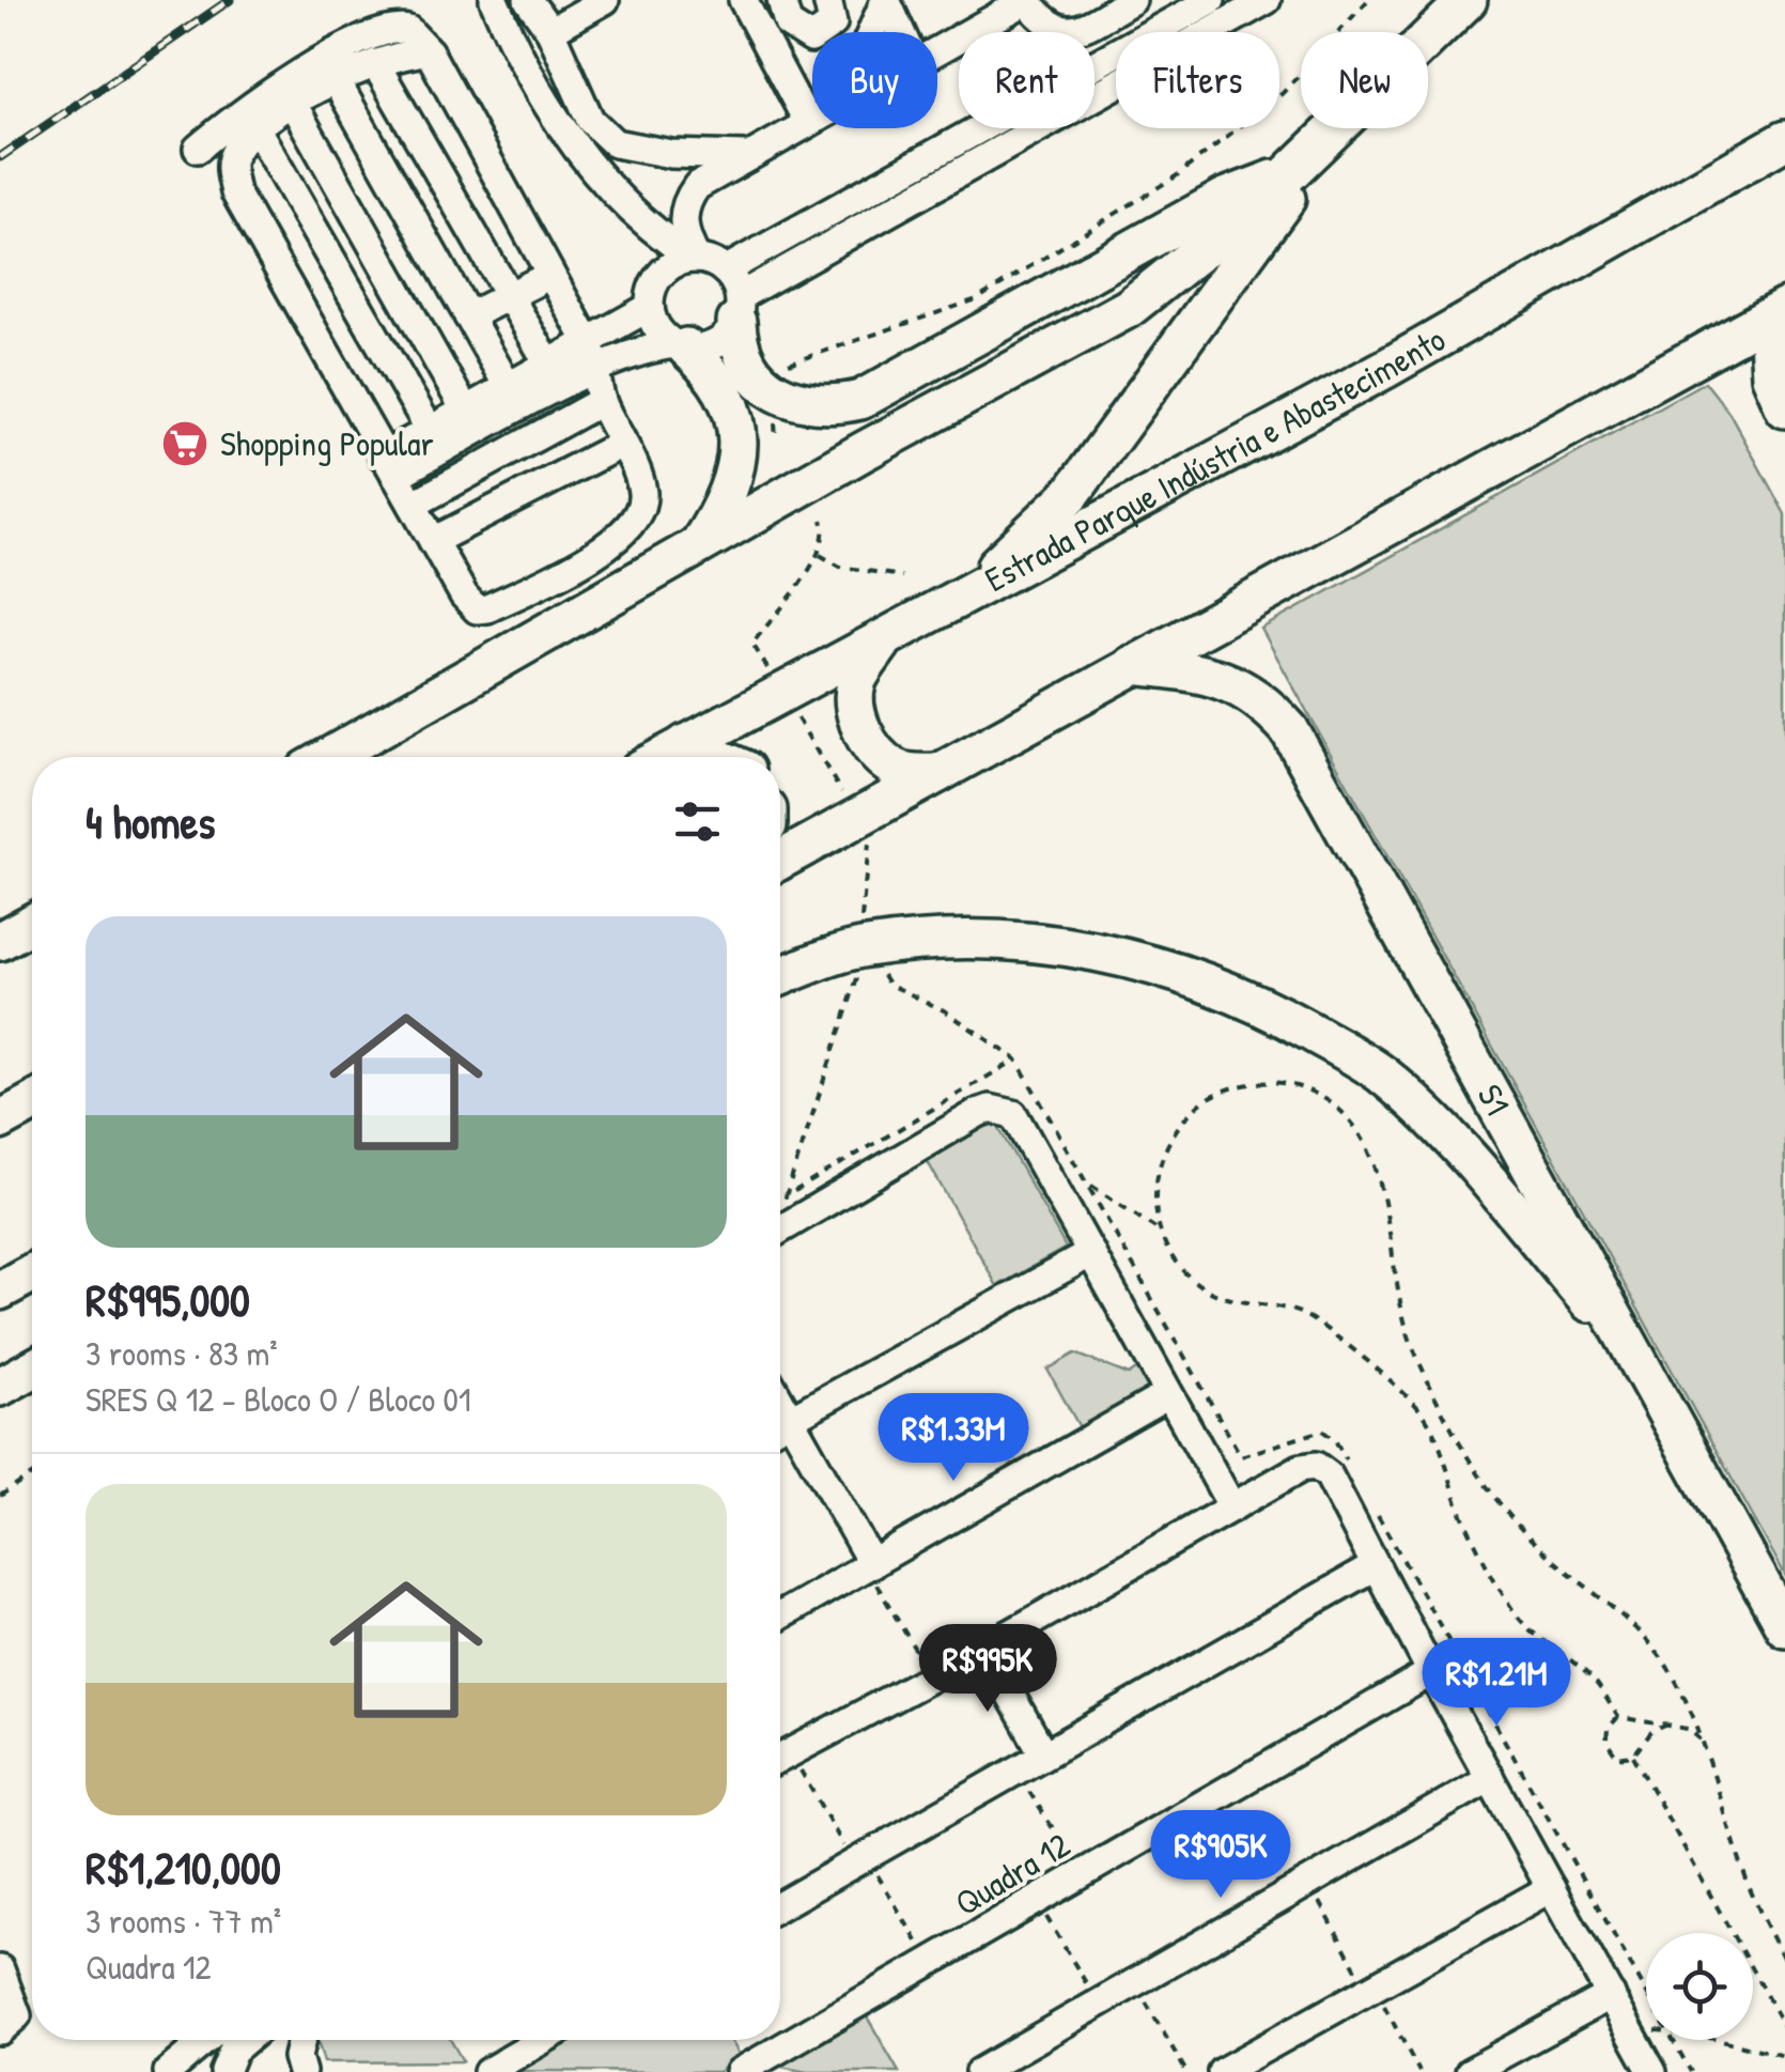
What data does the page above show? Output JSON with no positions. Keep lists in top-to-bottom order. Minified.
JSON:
{"streets":{"highway":["Estrada Parque Indústria e Abastecimento","S1"],"street":["Quadra 12"]},"places":{"supermarket":["Shopping Popular"]},"page":{"chip":["Buy","Rent","Filters","New"],"heading":"4 homes","list":[{"name":"R$995,000","note":"3 rooms · 83 m² · SRES Q 12 - Bloco O / Bloco 01"},{"name":"R$1,210,000","note":"3 rooms · 77 m² · Quadra 12"}],"price":["R$1.33M","R$995K","R$1.21M","R$905K"]}}
